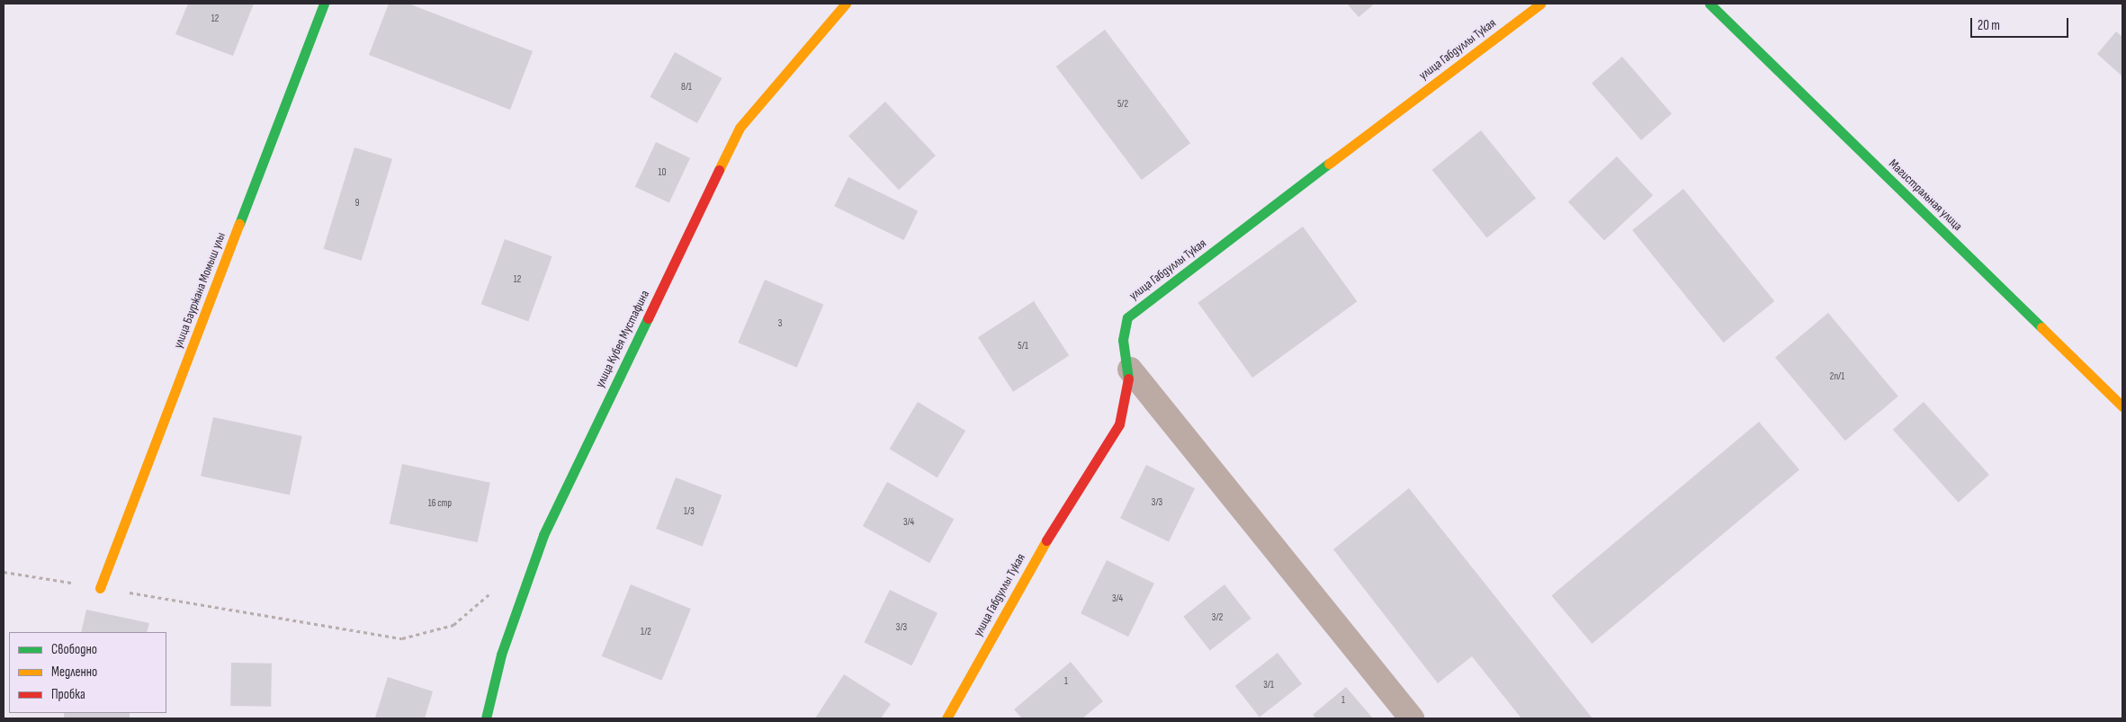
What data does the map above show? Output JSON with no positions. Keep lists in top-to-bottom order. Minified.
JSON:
{"streets":{"street":["улица Габдуллы Тукая","Магистральная улица","улица Бауржана Момыш улы","улица Кубея Мустафина"]},"house_numbers":["12","8/1","5/2","10","9","12","3","5/1","2п/1","3/3","16 стр","1/3","3/4","3/4","3/2","3/3","1/2","1","3/1","1"],"legend":["Свободно","Медленно","Пробка"],"scale_bar":"20 m"}
